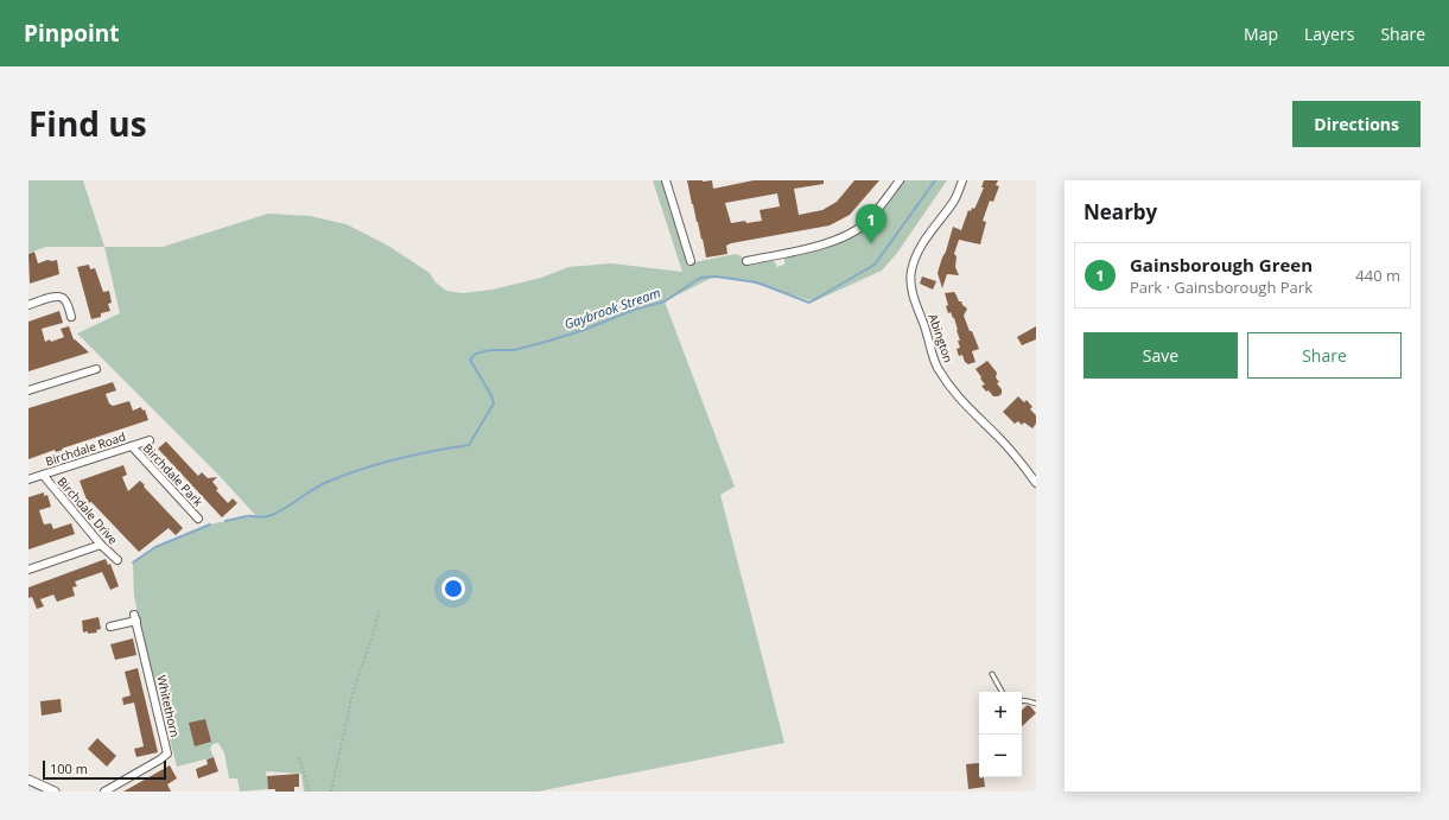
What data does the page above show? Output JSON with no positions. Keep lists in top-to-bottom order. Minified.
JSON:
{"streets":{"street":["Abington","Birchdale Road","Birchdale Park","Birchdale Drive","Whitethorn"]},"crossings":[["Birchdale Road","Birchdale Park"],["Birchdale Road","Birchdale Drive"]],"water":["Gaybrook Stream"],"scale_bar":"100 m","page":{"header":"Pinpoint","nav":["Map","Layers","Share"],"title":"Find us","buttons":["Directions",["Save","Share"]],"heading":"Nearby","pins":"1","list":[{"mark":"1","name":"Gainsborough Green","note":"Park · Gainsborough Park","value":"440 m"}],"map_buttons":["+","−"],"scale":"100 m"}}
